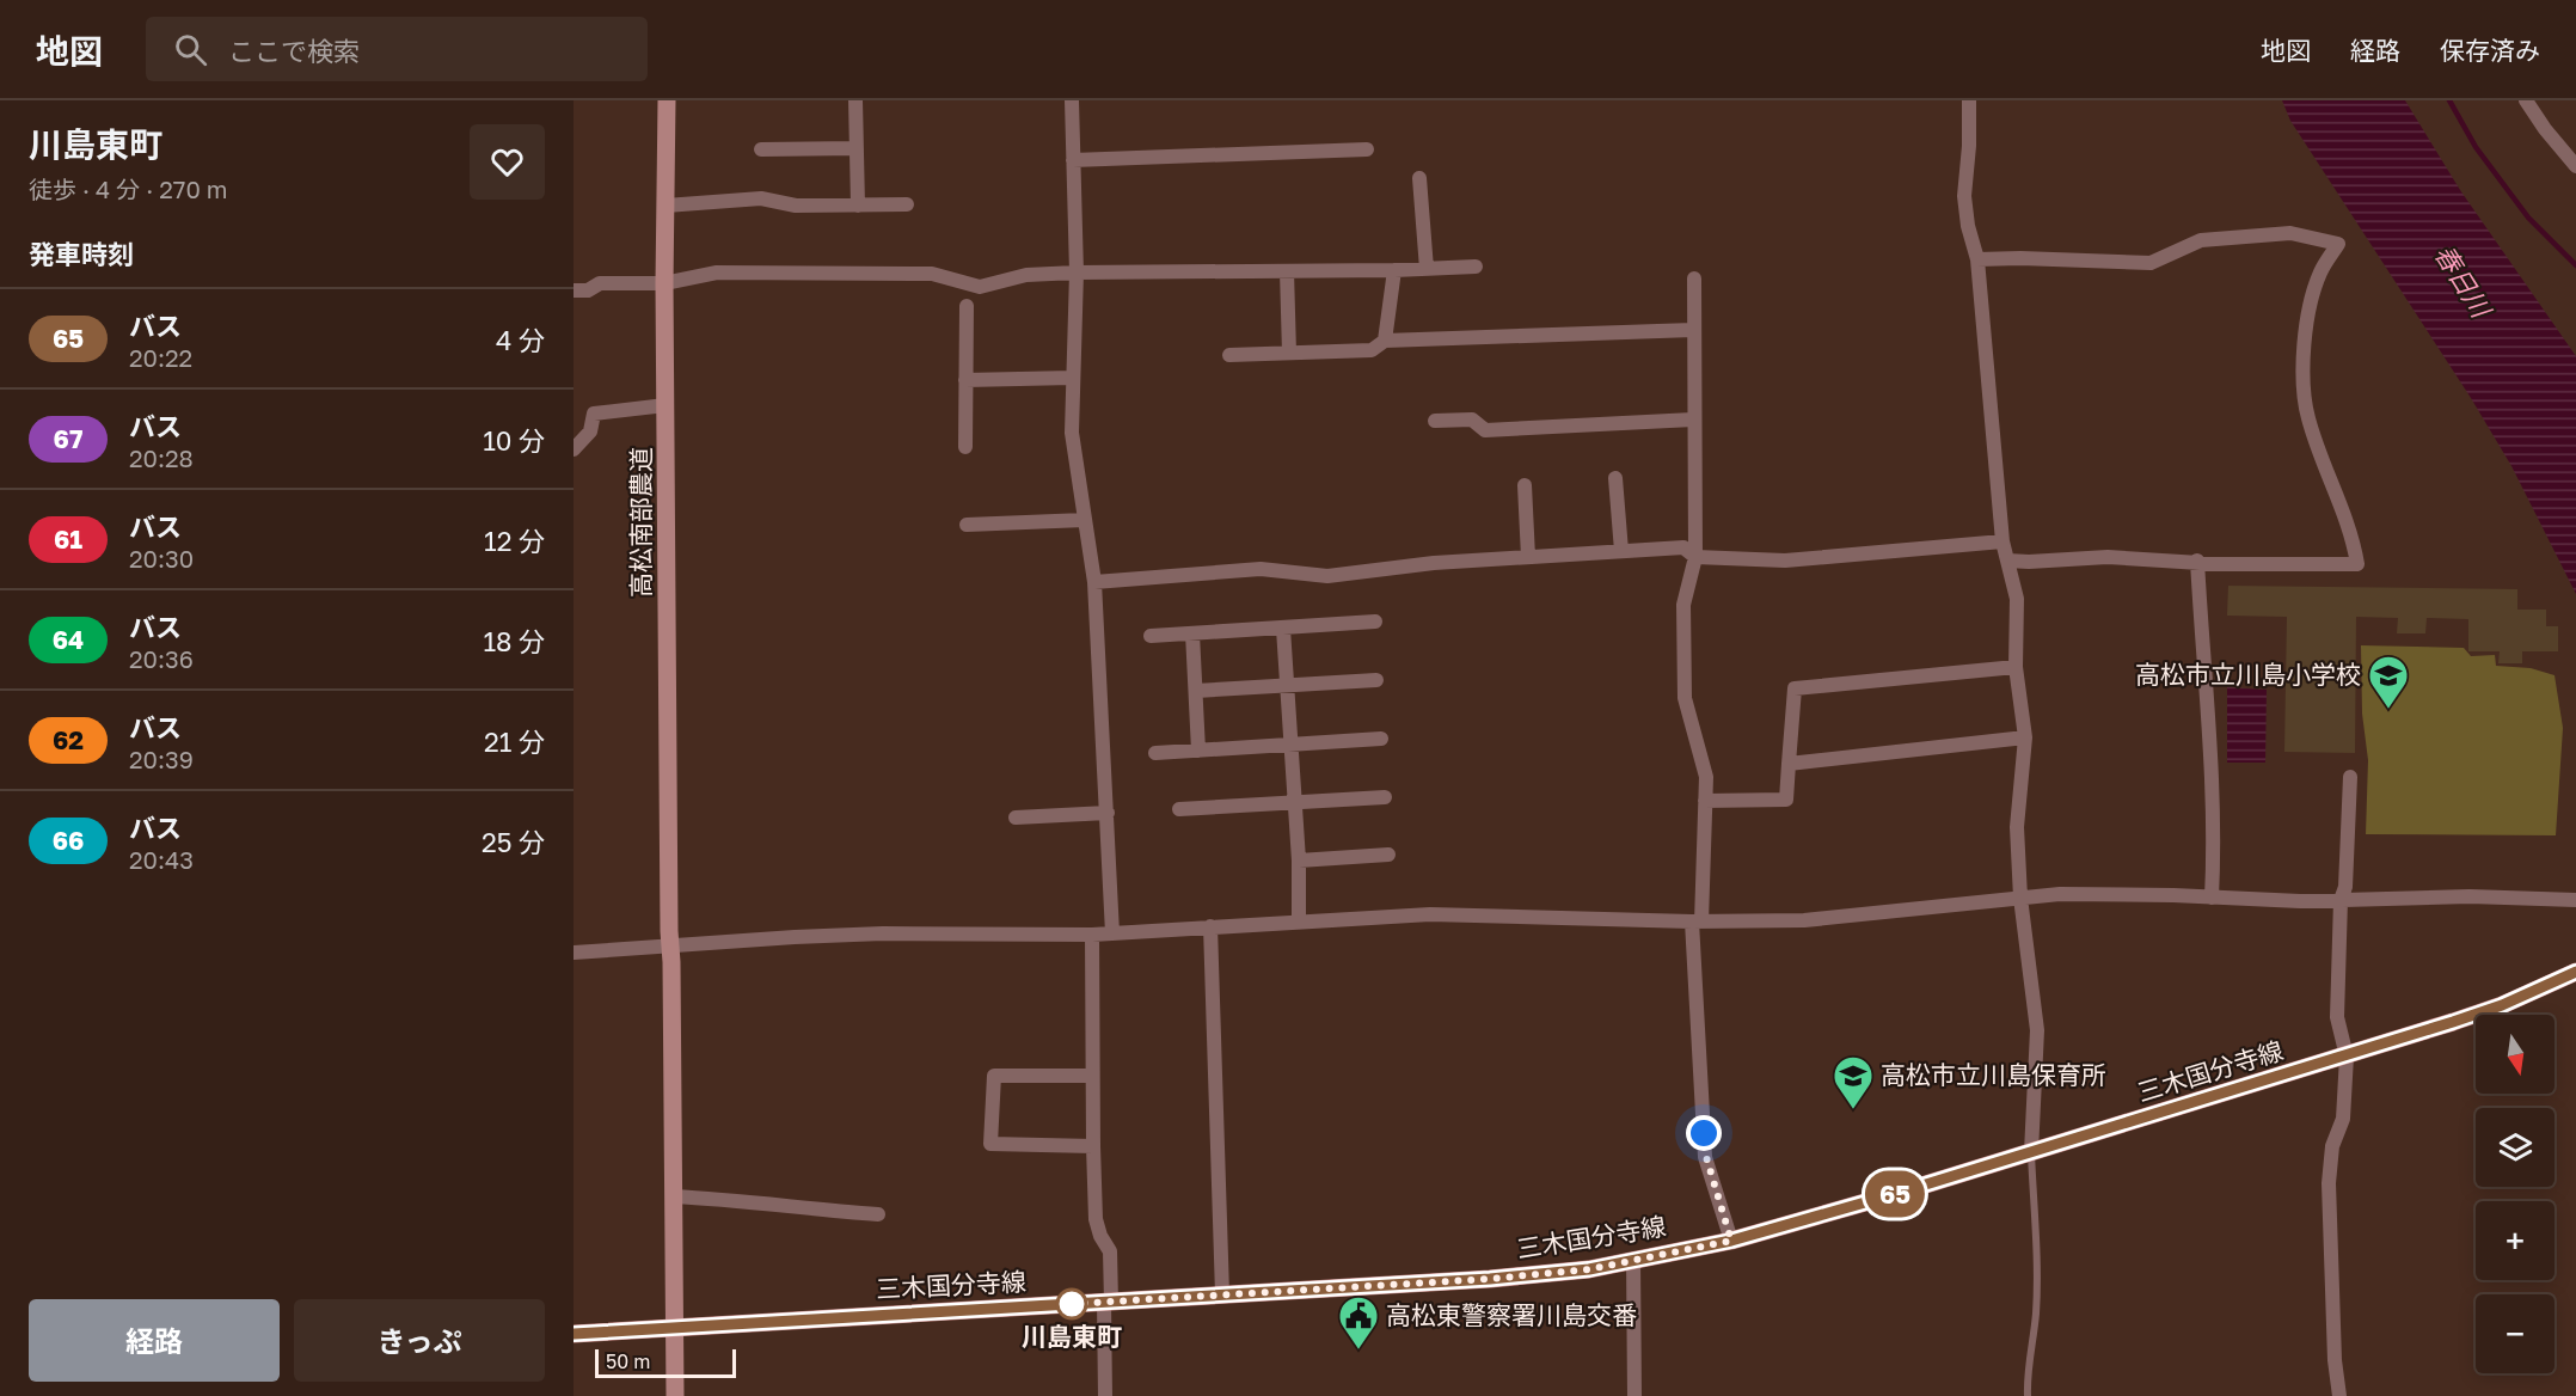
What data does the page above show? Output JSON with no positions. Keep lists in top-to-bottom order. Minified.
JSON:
{"streets":{"main road":["三木国分寺線"],"street":["高松南部農道"]},"crossings":[["高松南部農道","三木国分寺線"]],"water":["春日川"],"places":{"school or university":["高松市立川島小学校","高松市立川島保育所"],"other":["川島東町"],"public building":["高松東警察署川島交番"]},"lines":["bus line 65"],"scale_bar":"50 m","north":"bottom","page":{"header":"地図","search":"ここで検索","nav":["地図","経路","保存済み"],"heading":[["川島東町","徒歩 · 4 分 · 270 m"],"発車時刻"],"on_map":"65","list":[{"mark":"65","name":"バス","note":"20:22","value":"4 分"},{"mark":"67","name":"バス","note":"20:28","value":"10 分"},{"mark":"61","name":"バス","note":"20:30","value":"12 分"},{"mark":"64","name":"バス","note":"20:36","value":"18 分"},{"mark":"62","name":"バス","note":"20:39","value":"21 分"},{"mark":"66","name":"バス","note":"20:43","value":"25 分"}],"map_buttons":["+","−"],"buttons":["経路","きっぷ"],"scale":"50 m"}}
